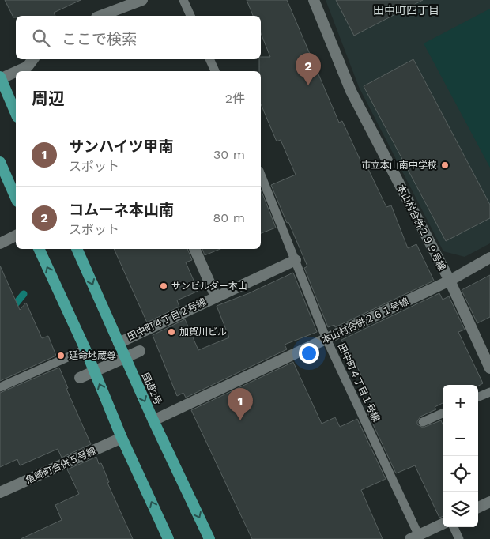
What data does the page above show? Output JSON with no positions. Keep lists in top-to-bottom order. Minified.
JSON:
{"streets":{"highway":["国道2号"],"street":["本山村合併２９９号線","田中町４丁目２号線","本山村合併２６１号線","魚崎町合併５号線"],"lane":["田中町４丁目１号線"]},"crossings":[["本山村合併２９９号線","本山村合併２６１号線"],["田中町４丁目２号線","田中町４丁目１号線"],["田中町４丁目２号線","国道2号"],["本山村合併２６１号線","田中町４丁目１号線"],["本山村合併２６１号線","国道2号"]],"districts":["田中町四丁目"],"places":["市立本山南中学校","サンビルダー本山","加賀川ビル","延命地蔵尊"],"page":{"search":"ここで検索","pins":["2","1"],"heading":["周辺","2件"],"list":[{"mark":"1","name":"サンハイツ甲南","note":"スポット","value":"30 m"},{"mark":"2","name":"コムーネ本山南","note":"スポット","value":"80 m"}],"map_buttons":["+","−"]}}
